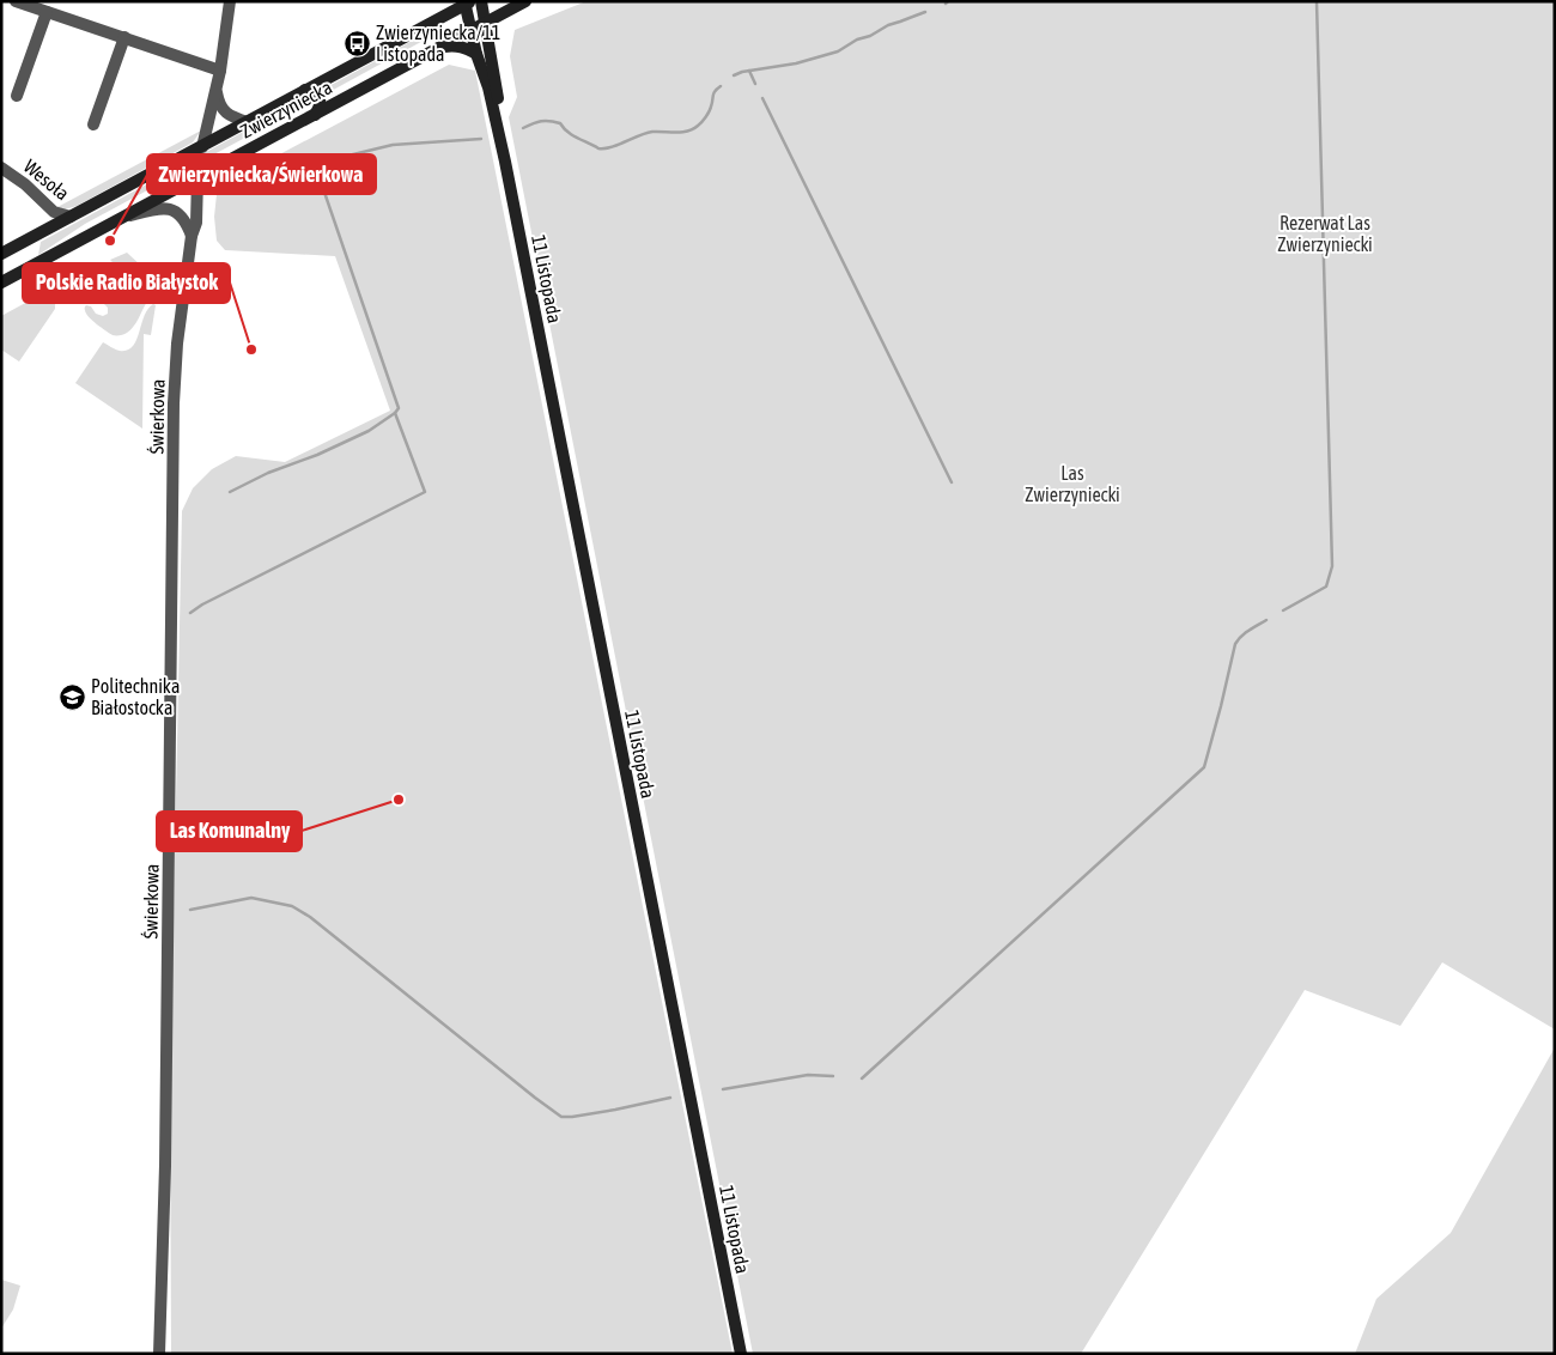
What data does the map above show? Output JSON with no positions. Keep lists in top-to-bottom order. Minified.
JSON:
{"streets":{"street":["Zwierzyniecka","Wesoła","11 Listopada","Świerkowa"]},"crossings":[["Zwierzyniecka","Wesoła"],["Zwierzyniecka","11 Listopada"],["Zwierzyniecka","Świerkowa"]],"parks":["Rezerwat Las Zwierzyniecki","Las Zwierzyniecki"],"places":{"bus stop":["Zwierzyniecka/11 Listopada"],"other":["Zwierzyniecka/Świerkowa","Polskie Radio Białystok","Las Komunalny"],"school or university":["Politechnika Białostocka"]}}
